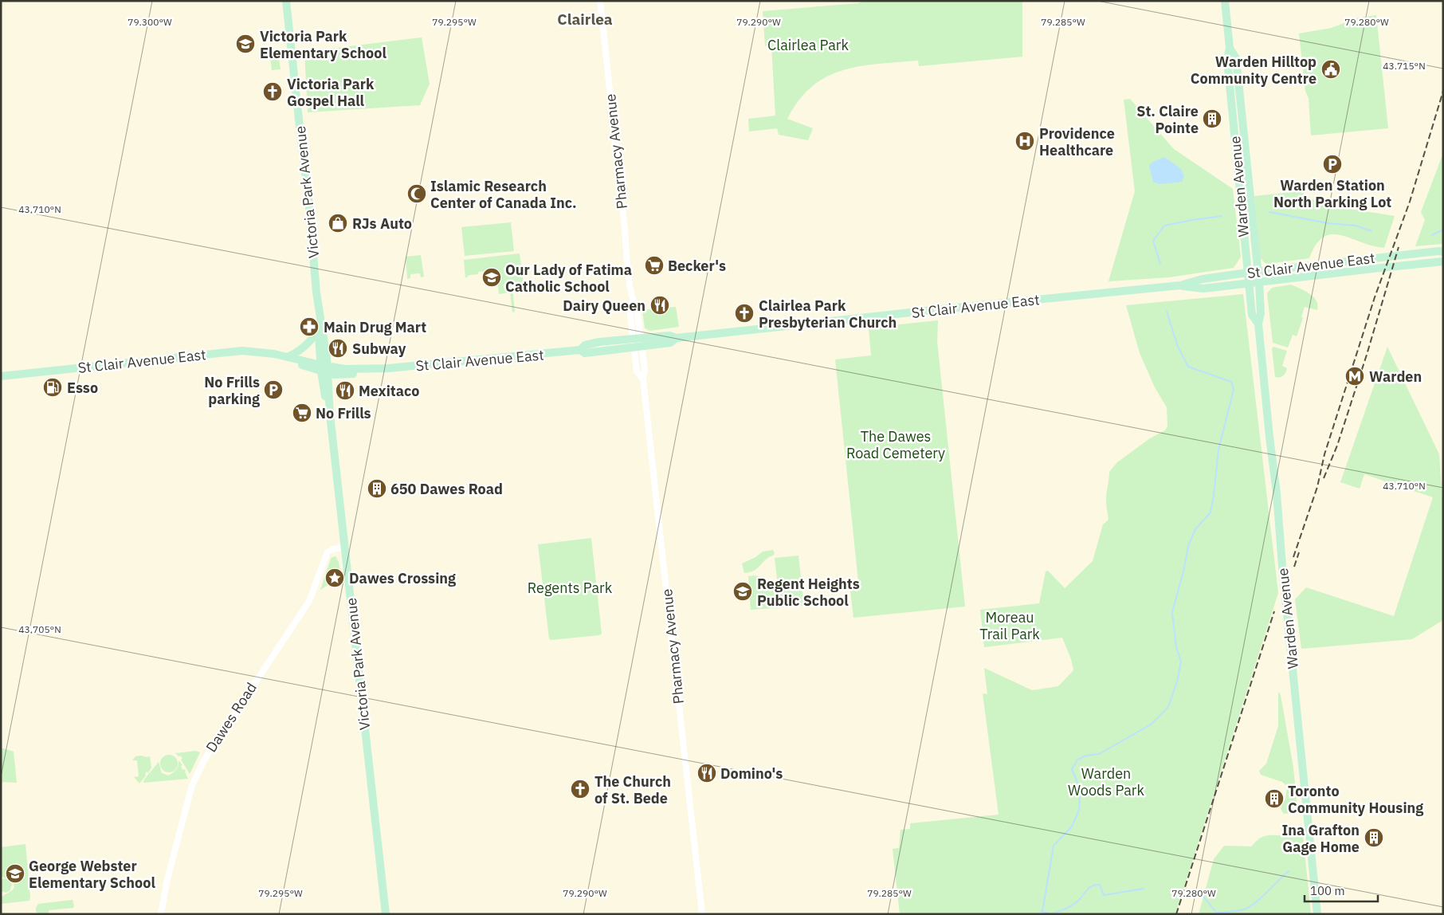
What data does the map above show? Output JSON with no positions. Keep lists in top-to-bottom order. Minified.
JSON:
{"streets":{"main road":["Warden Avenue","Victoria Park Avenue","St Clair Avenue East"],"street":["Pharmacy Avenue","Dawes Road"]},"crossings":[["Pharmacy Avenue","St Clair Avenue East"],["Warden Avenue","St Clair Avenue East"],["Victoria Park Avenue","St Clair Avenue East"],["Victoria Park Avenue","Dawes Road"]],"districts":["Clairlea"],"parks":["Clairlea Park","The Dawes Road Cemetery","Regents Park","Moreau Trail Park","Warden Woods Park"],"places":{"school or university":["Victoria Park Elementary School","Our Lady of Fatima Catholic School","Regent Heights Public School","George Webster Elementary School"],"public building":["Warden Hilltop Community Centre"],"church":["Victoria Park Gospel Hall","Clairlea Park Presbyterian Church","The Church of St. Bede"],"building":["St. Claire Pointe","650 Dawes Road","Toronto Community Housing","Ina Grafton Gage Home"],"hospital":["Providence Healthcare"],"parking":["Warden Station North Parking Lot","No Frills parking"],"mosque":["Islamic Research Center of Canada Inc."],"shop":["RJs Auto"],"supermarket":["Becker's","No Frills"],"restaurant":["Dairy Queen","Subway","Mexitaco","Domino's"],"pharmacy":["Main Drug Mart"],"metro station":["Warden"],"fuel station":["Esso"],"place":["Dawes Crossing"]},"scale_bar":"100 m","coordinates":["79.300°W","79.295°W","79.290°W","79.285°W","79.280°W","43.715°N","43.710°N","43.705°N"]}
